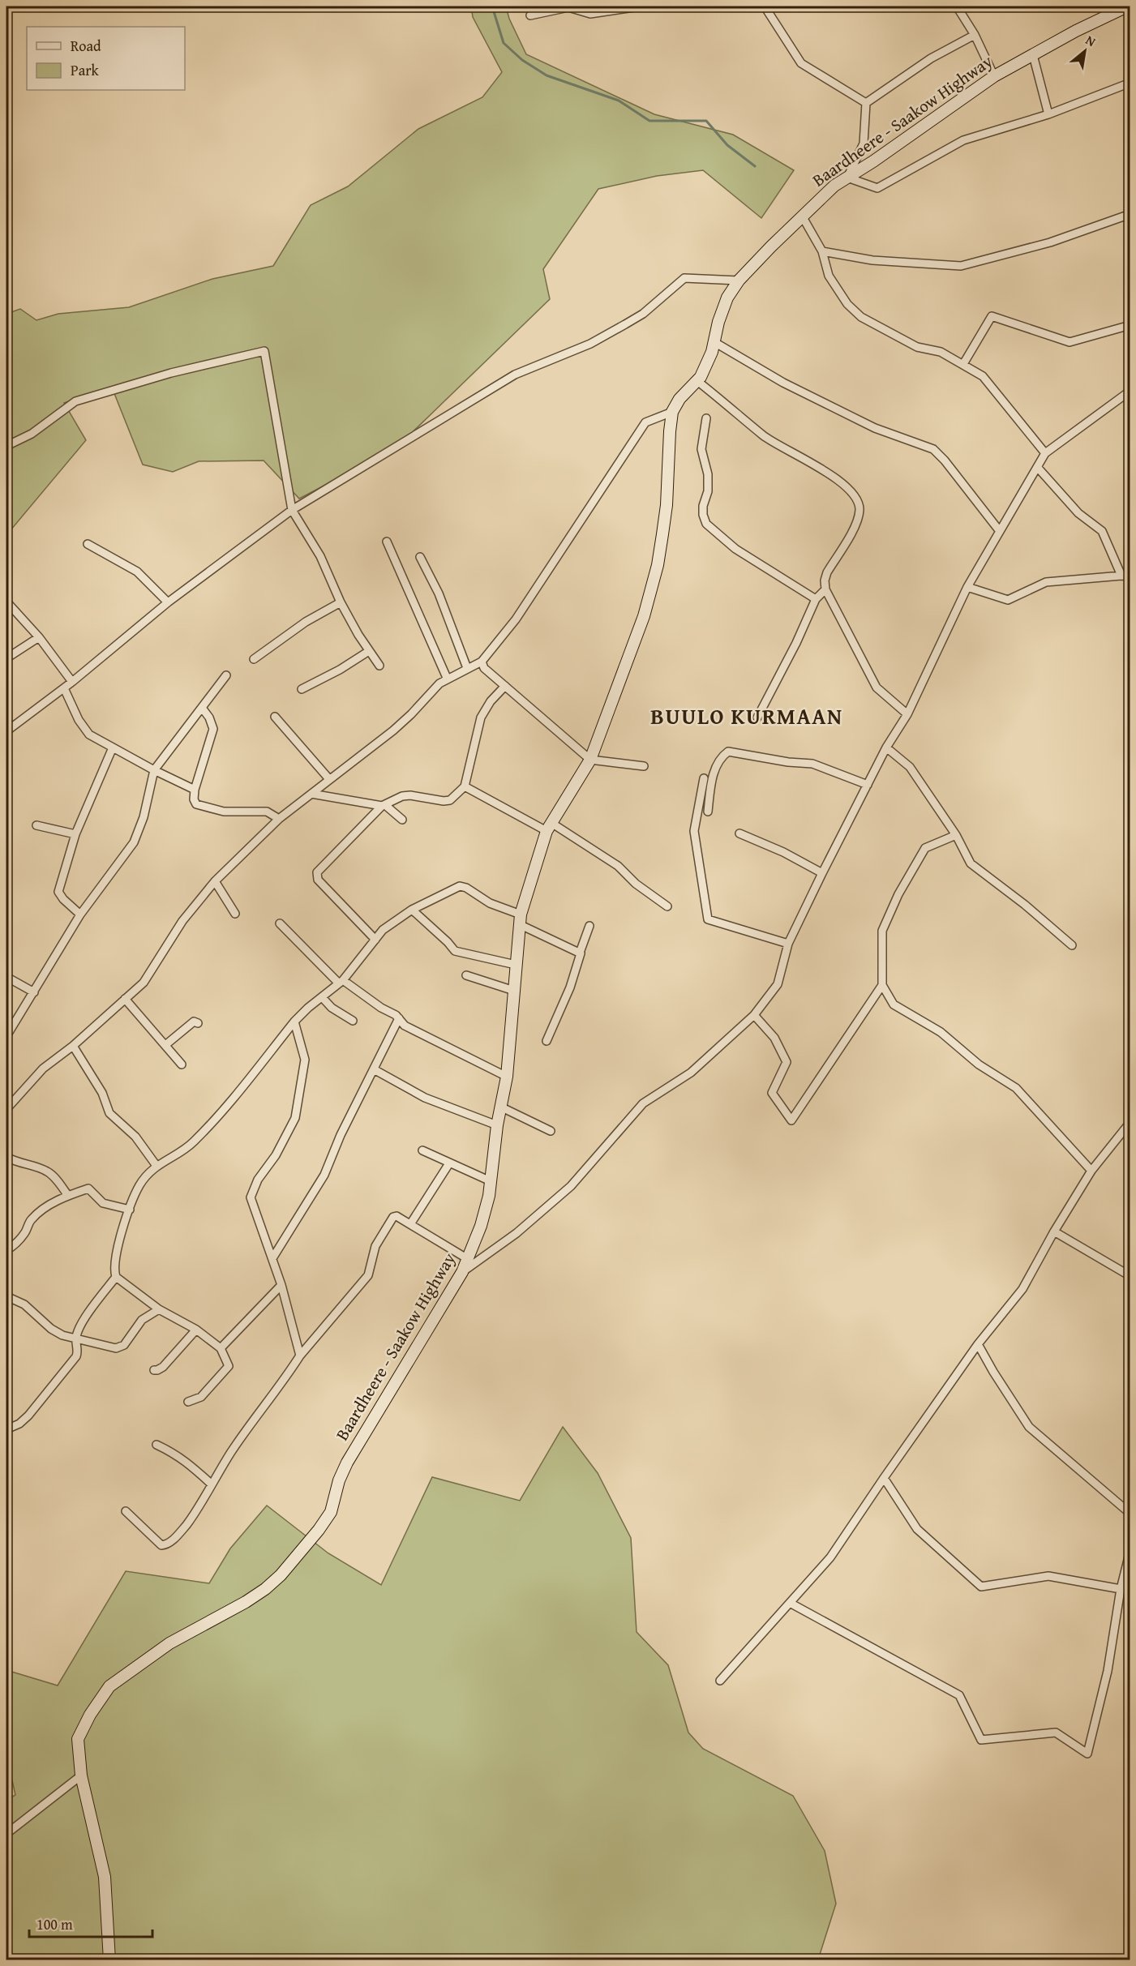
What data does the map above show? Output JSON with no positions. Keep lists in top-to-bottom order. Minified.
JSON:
{"streets":{"main road":["Baardheere - Saakow Highway"]},"districts":["BUULO KURMAAN"],"legend":["Road","Park"],"scale_bar":"100 m","north":"top right"}
